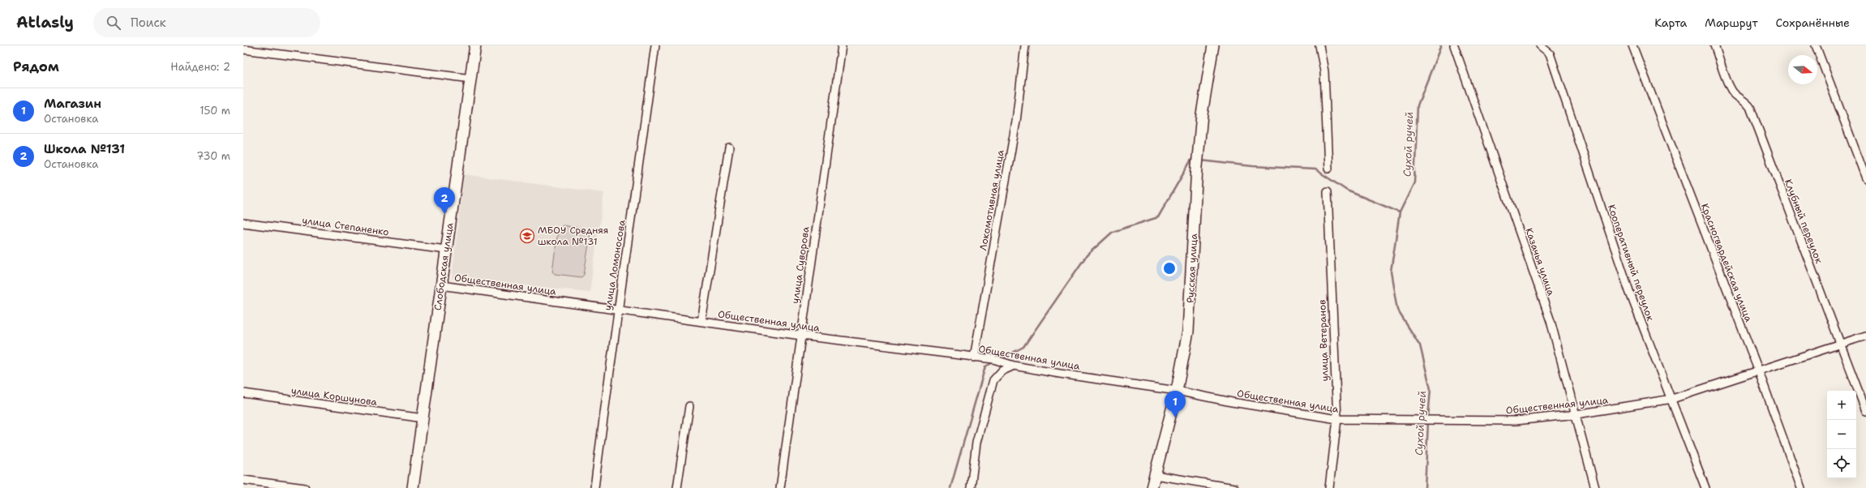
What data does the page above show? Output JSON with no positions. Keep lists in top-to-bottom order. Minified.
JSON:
{"streets":{"street":["Локомотивная улица","Клубный переулок","улица Степаненко","Казачья улица","Кооперативный переулок","Красногвардейская улица","улица Ломоносова","улица Суворова","Слободская улица","Русская улица","Общественная улица","улица Ветеранов","улица Коршунова"]},"crossings":[["Локомотивная улица","Общественная улица"],["Клубный переулок","Общественная улица"],["улица Степаненко","Слободская улица"],["Казачья улица","Общественная улица"],["Кооперативный переулок","Общественная улица"],["Красногвардейская улица","Общественная улица"],["улица Ломоносова","Общественная улица"],["улица Суворова","Общественная улица"],["Слободская улица","Общественная улица"],["Слободская улица","улица Коршунова"],["Русская улица","Общественная улица"],["Общественная улица","улица Ветеранов"]],"water":["Сухой ручей"],"places":{"school or university":["МБОУ Средняя школа №131"]},"north":"right","page":{"header":"Atlasly","search":"Поиск","nav":["Карта","Маршрут","Сохранённые"],"heading":["Рядом","Найдено: 2"],"list":[{"mark":"1","name":"Магазин","note":"Остановка","value":"150 m"},{"mark":"2","name":"Школа №131","note":"Остановка","value":"730 m"}],"pins":["2","1"],"map_buttons":["+","−"]}}
